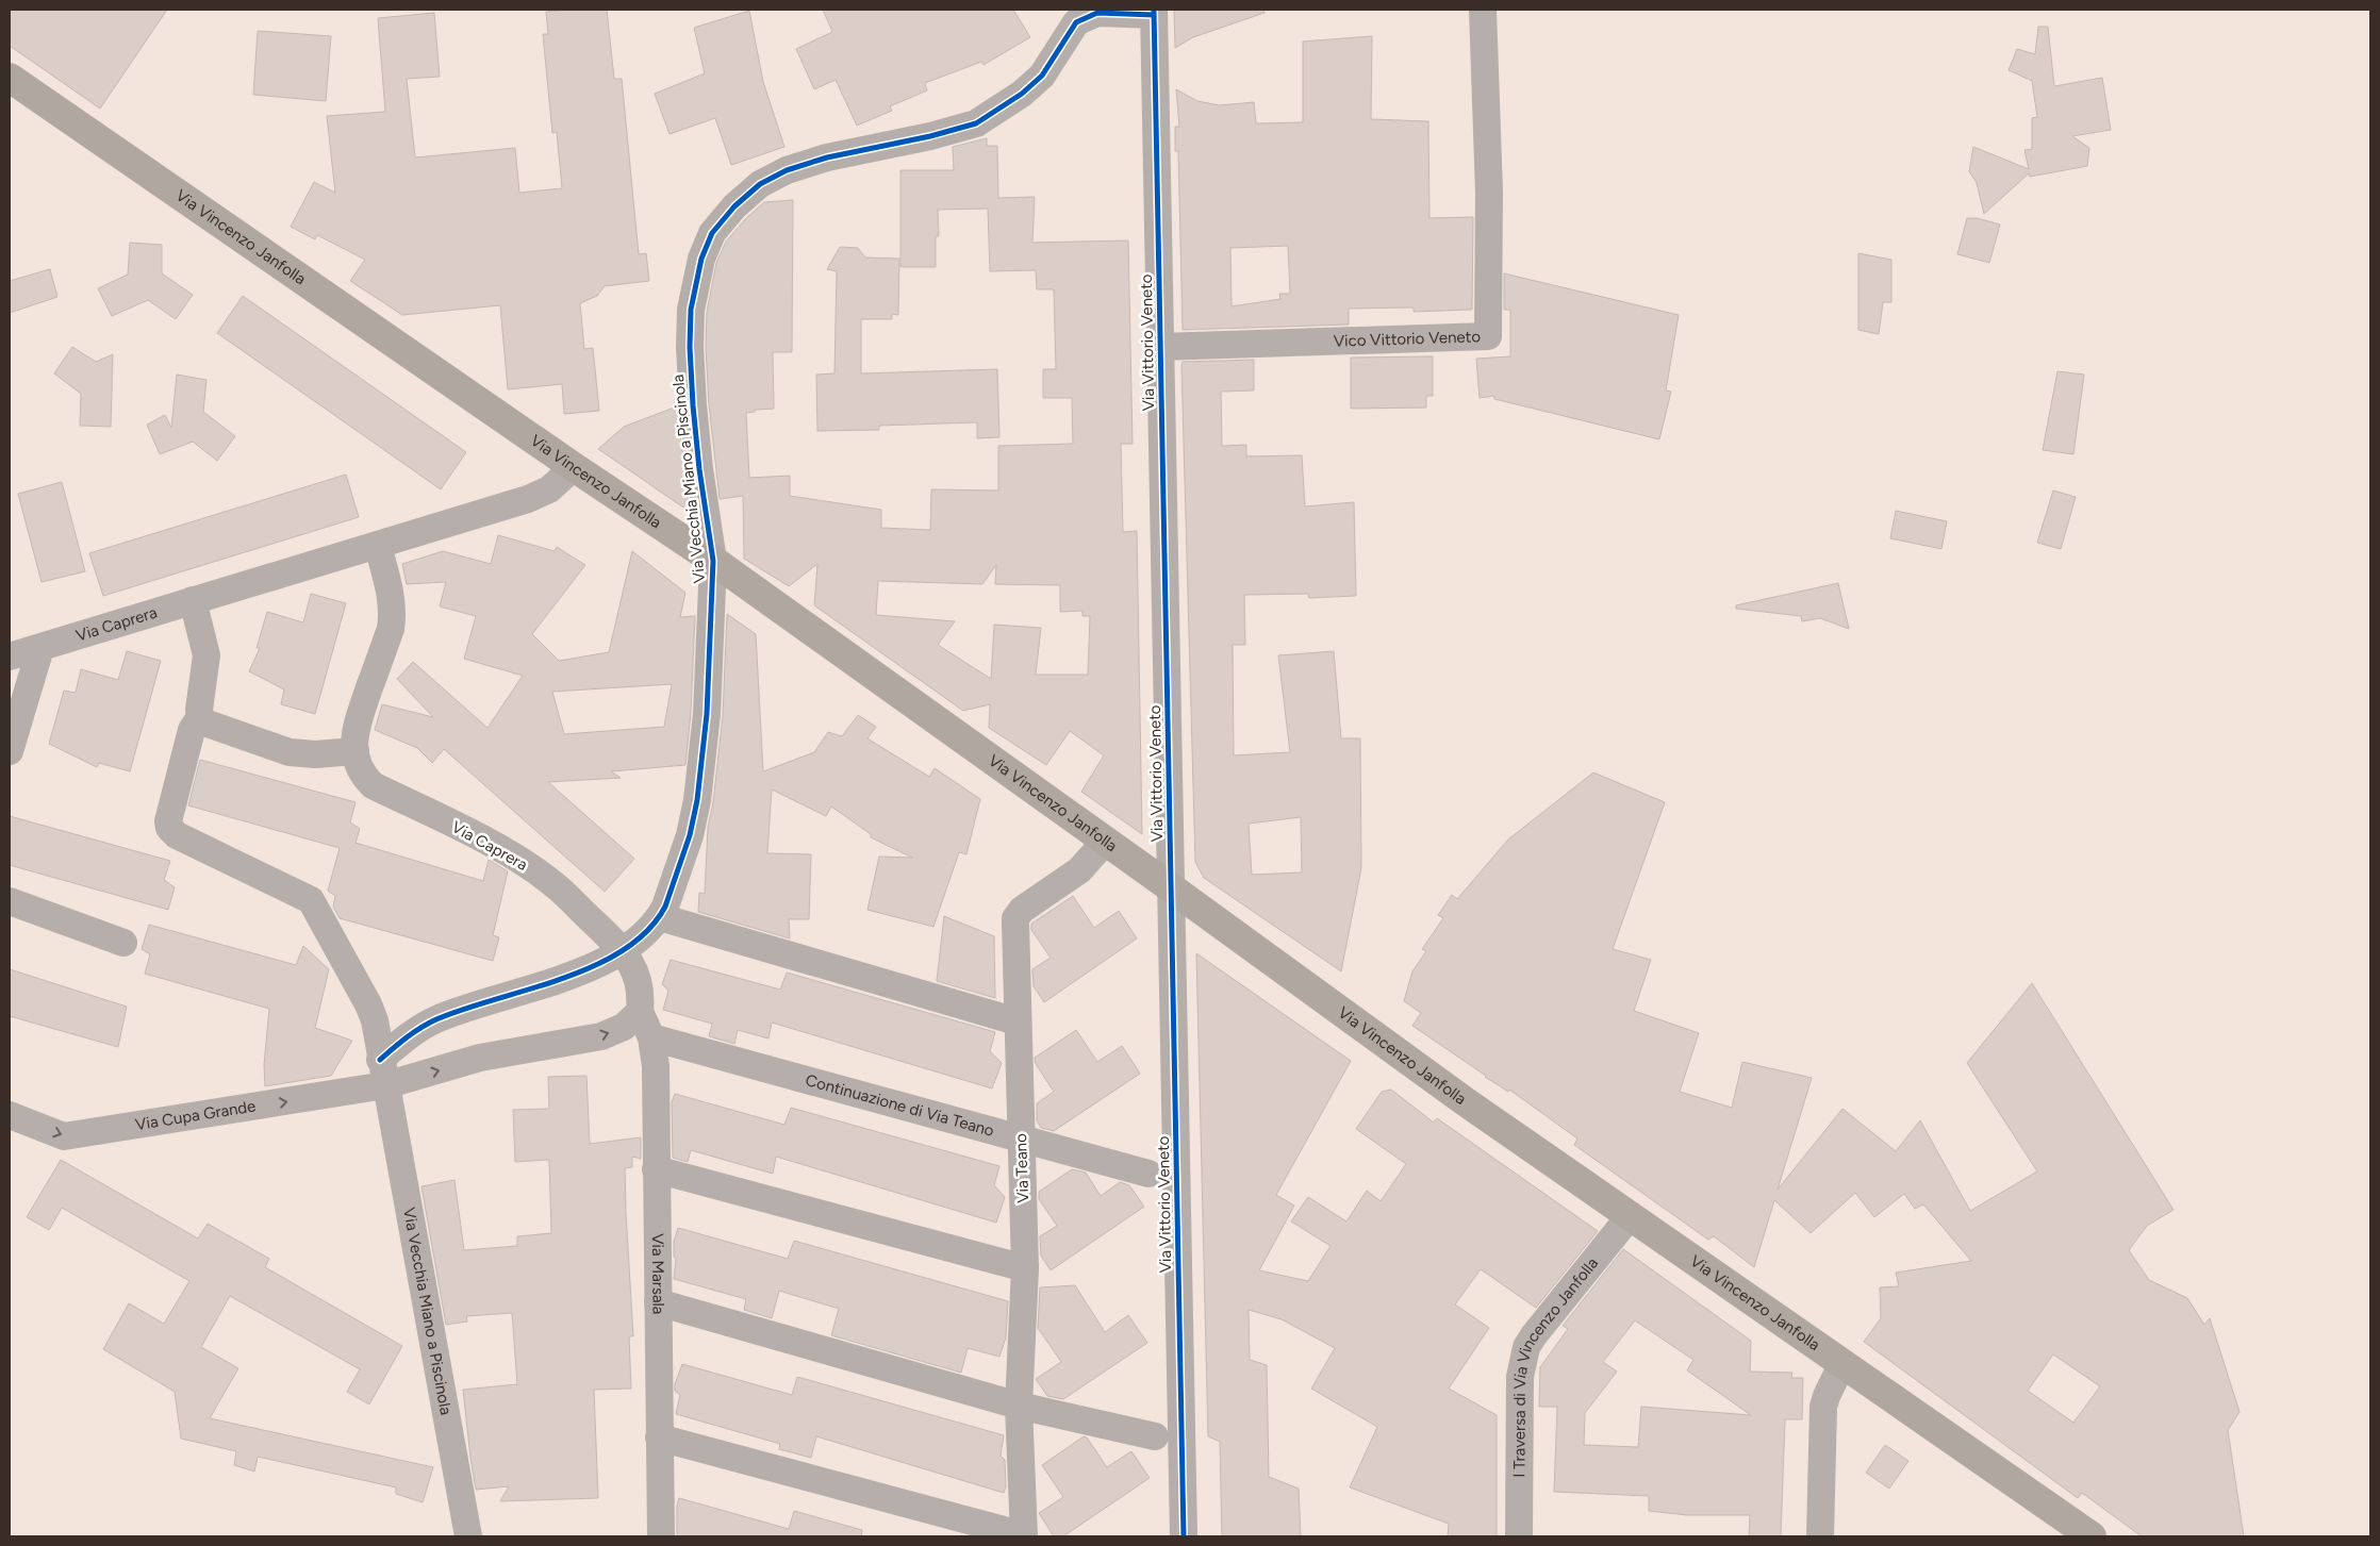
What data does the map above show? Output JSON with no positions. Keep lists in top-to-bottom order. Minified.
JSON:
{"streets":{"main road":["Via Vincenzo Janfolla"],"street":["Vico Vittorio Veneto","Via Vittorio Veneto","Via Vecchia Miano a Piscinola","Via Caprera","Continuazione di Via Teano","Via Cupa Grande","Via Teano","Via Marsala","I Traversa di Via Vincenzo Janfolla"]},"crossings":[["Via Vincenzo Janfolla","Via Vittorio Veneto"],["Via Vincenzo Janfolla","Via Vecchia Miano a Piscinola"],["Via Vincenzo Janfolla","Via Caprera"],["Via Vincenzo Janfolla","Via Teano"],["Via Vincenzo Janfolla","I Traversa di Via Vincenzo Janfolla"],["Vico Vittorio Veneto","Via Vittorio Veneto"],["Via Vittorio Veneto","Via Vecchia Miano a Piscinola"],["Via Vecchia Miano a Piscinola","Via Caprera"],["Via Vecchia Miano a Piscinola","Via Cupa Grande"],["Continuazione di Via Teano","Via Teano"],["Continuazione di Via Teano","Via Marsala"]],"one_way":["Via Cupa Grande"]}
